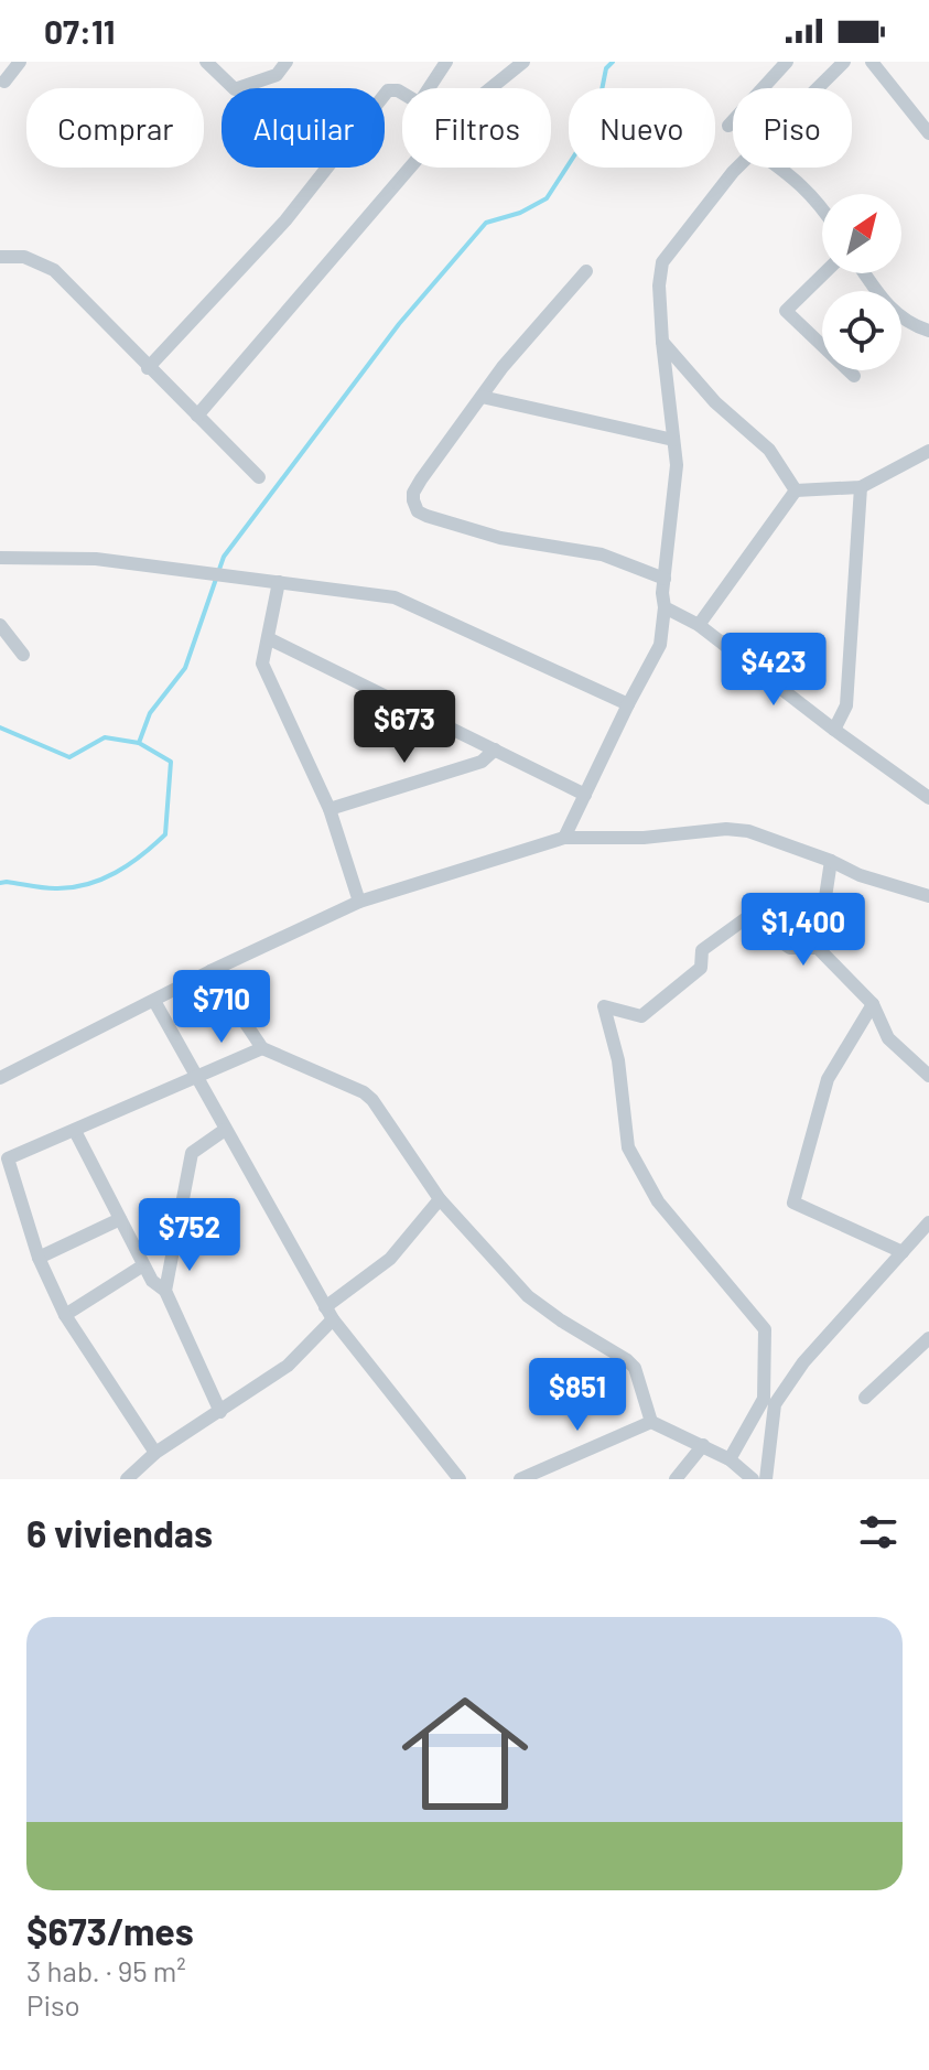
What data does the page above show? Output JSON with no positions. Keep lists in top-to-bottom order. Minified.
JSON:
{"north":"top right","page":{"status":"07:11","chip":["Comprar","Alquilar","Filtros","Nuevo","Piso"],"price":["$423","$673","$1,400","$710","$752","$851"],"heading":"6 viviendas","list":[{"name":"$673/mes","note":"3 hab. · 95 m² · Piso"}]}}
